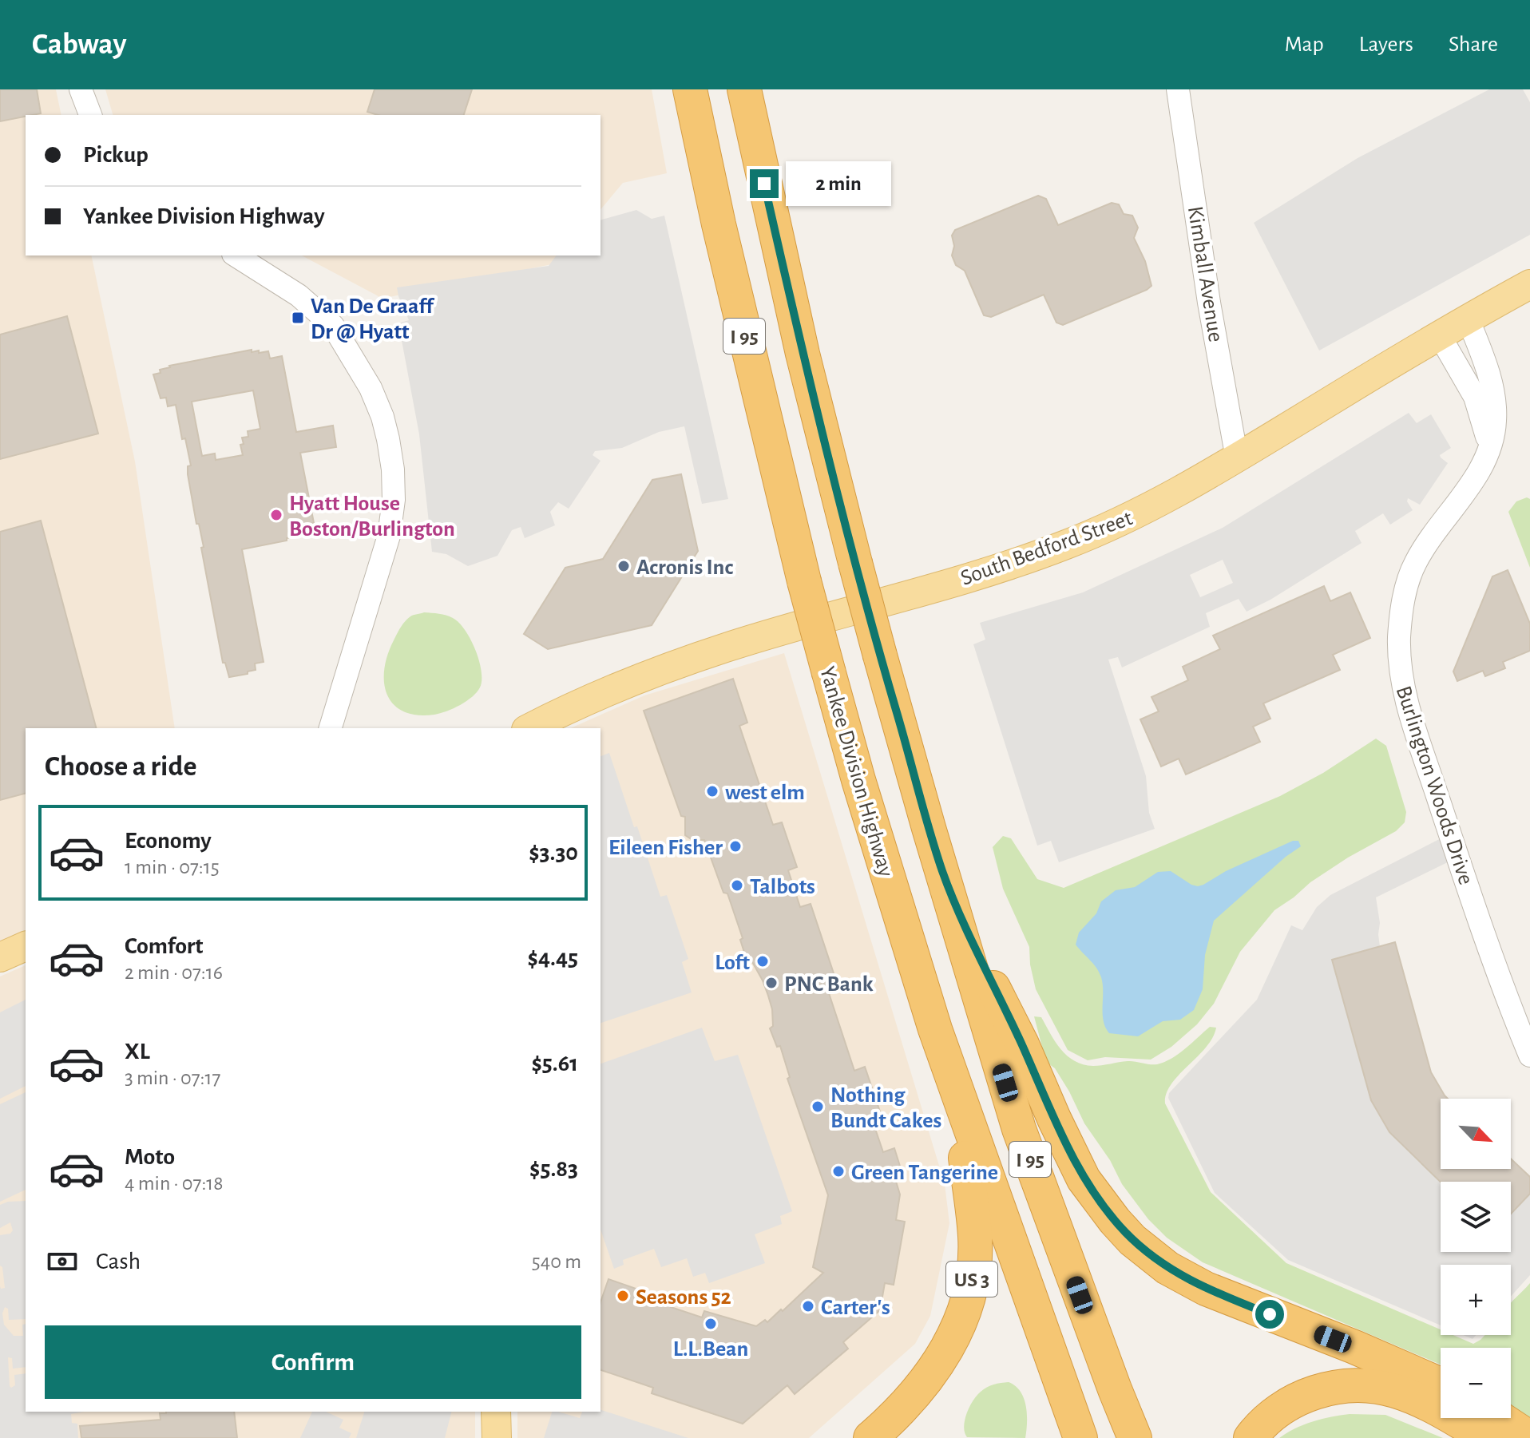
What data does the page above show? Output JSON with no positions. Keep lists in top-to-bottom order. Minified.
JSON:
{"streets":{"highway":["I 95","Yankee Division Highway","US 3"],"main road":["South Bedford Street"],"street":["Kimball Avenue","Burlington Woods Drive"]},"crossings":[["Kimball Avenue","South Bedford Street"],["South Bedford Street","Burlington Woods Drive"],["Yankee Division Highway","US 3"]],"places":{"transit":["Van De Graaff Dr @ Hyatt"],"other":["Hyatt House Boston/Burlington","Acronis Inc","west elm","Eileen Fisher","Talbots","Loft","PNC Bank","Nothing Bundt Cakes","Green Tangerine","Seasons 52","Carter's","L.L.Bean"]},"north":"bottom right","page":{"header":"Cabway","nav":["Map","Layers","Share"],"banner":["Pickup","Yankee Division Highway"],"bubble":"2 min","heading":"Choose a ride","list":[{"name":"Economy","note":"1 min · 07:15","value":"$3.30"},{"name":"Comfort","note":"2 min · 07:16","value":"$4.45"},{"name":"XL","note":"3 min · 07:17","value":"$5.61"},{"name":"Moto","note":"4 min · 07:18","value":"$5.83"}],"map_buttons":["+","−"],"pay":["Cash","540 m"],"buttons":"Confirm"}}
